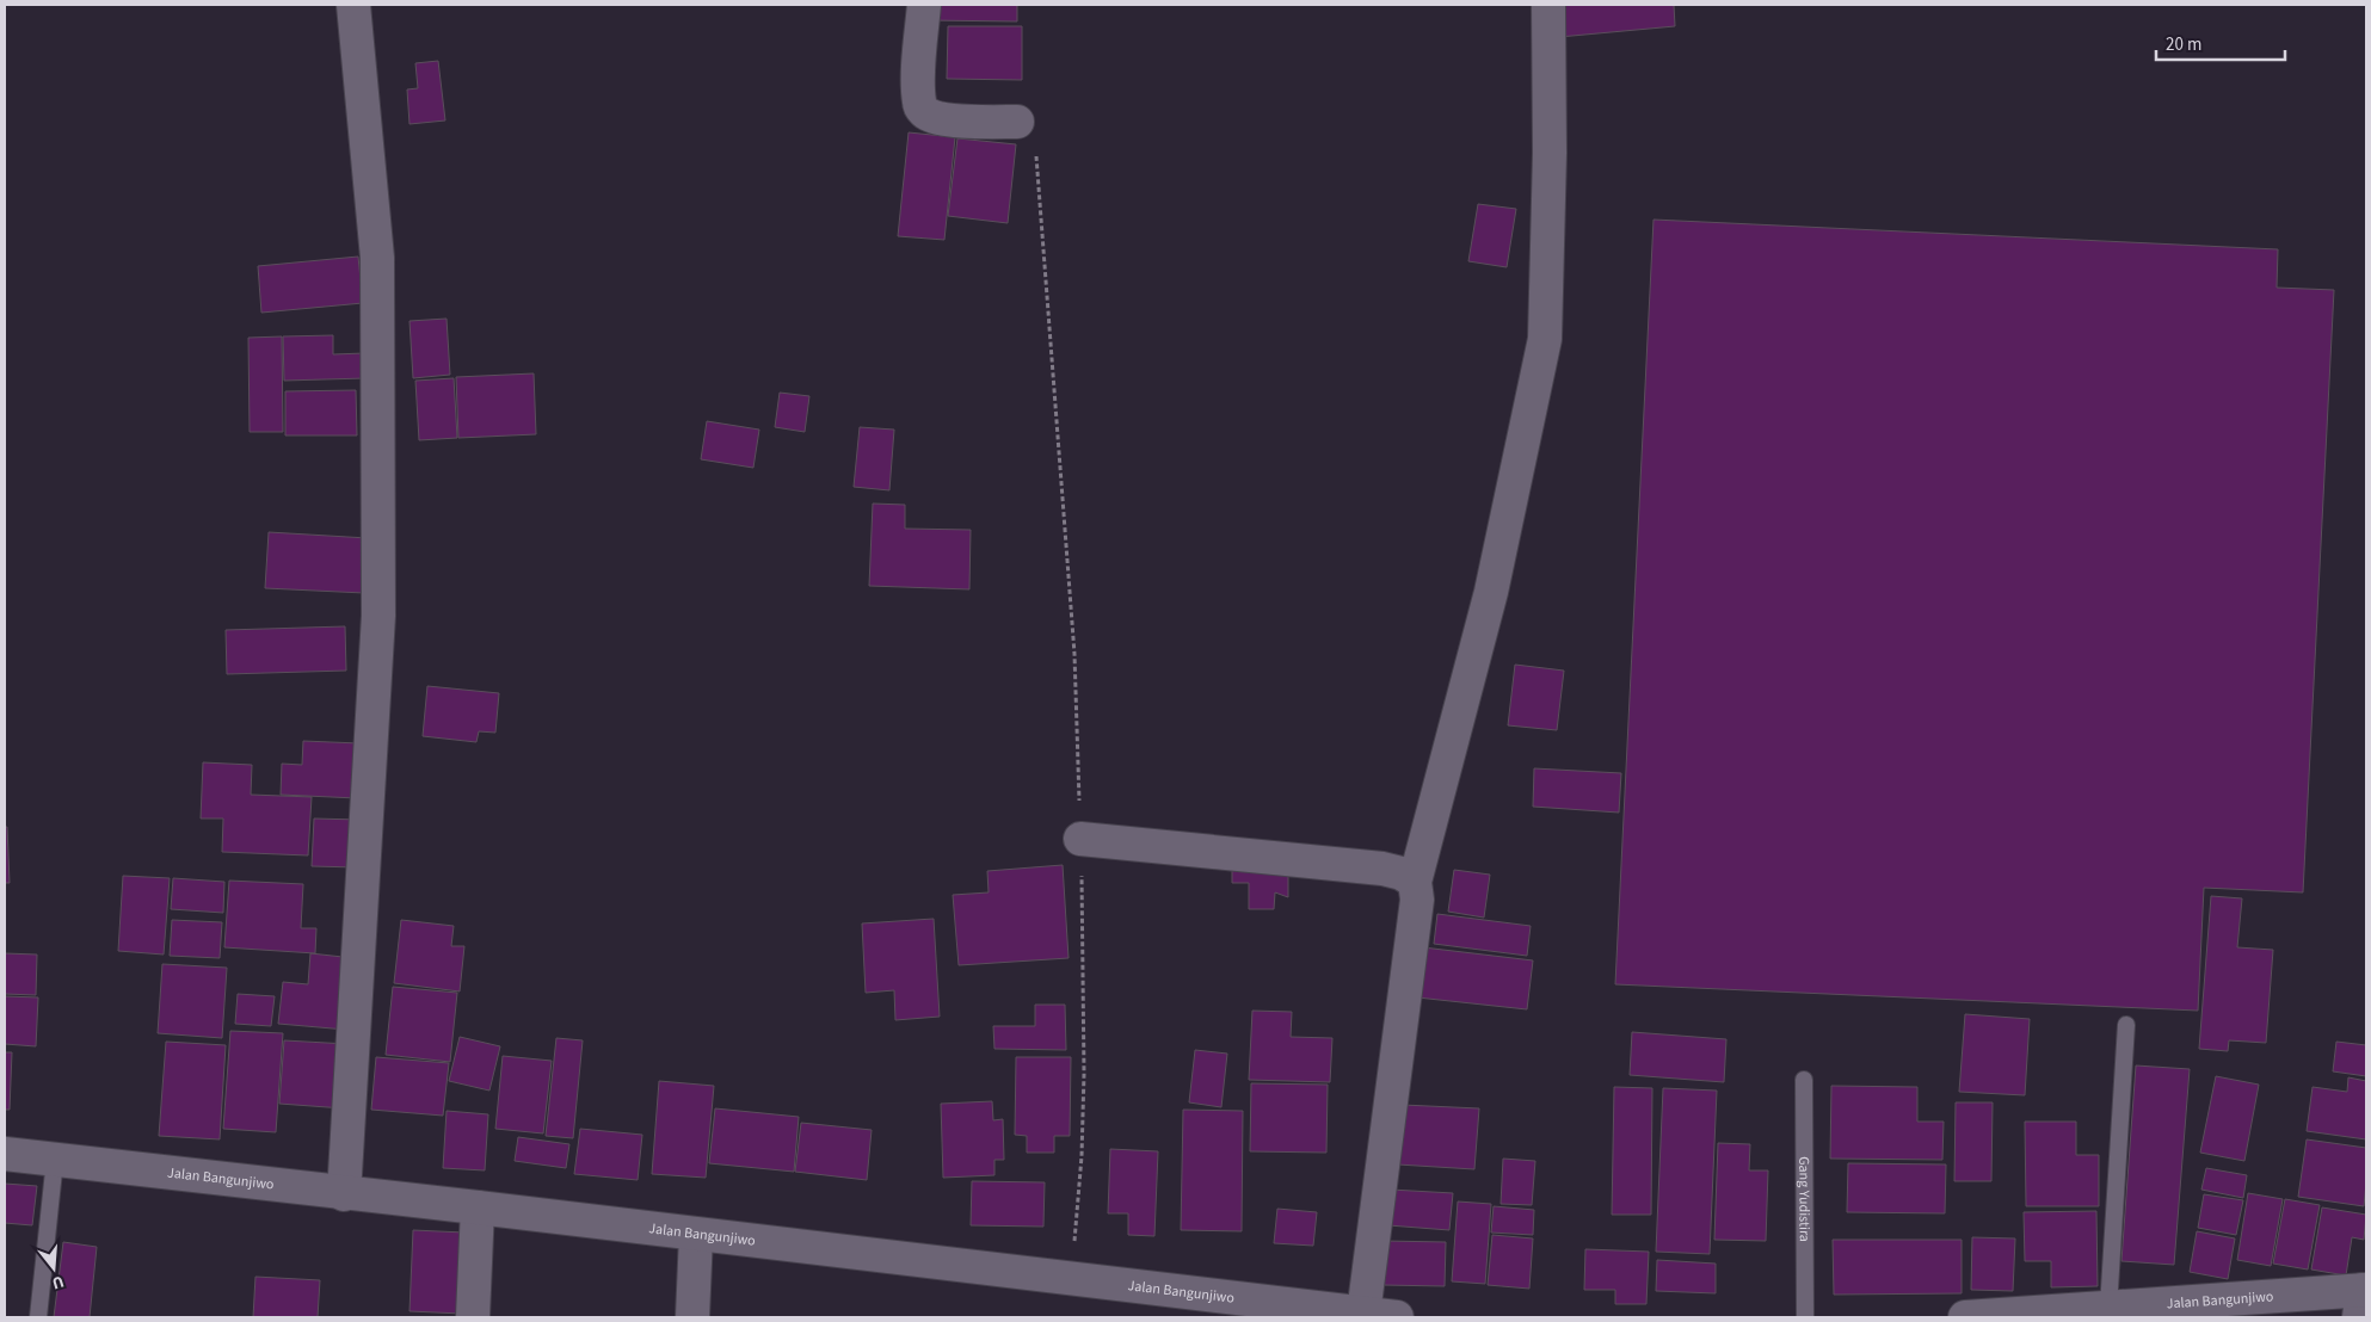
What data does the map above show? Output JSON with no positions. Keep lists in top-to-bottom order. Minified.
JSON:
{"streets":{"street":["Jalan Bangunjiwo"],"lane":["Gang Yudistira"]},"scale_bar":"20 m","north":"bottom"}
